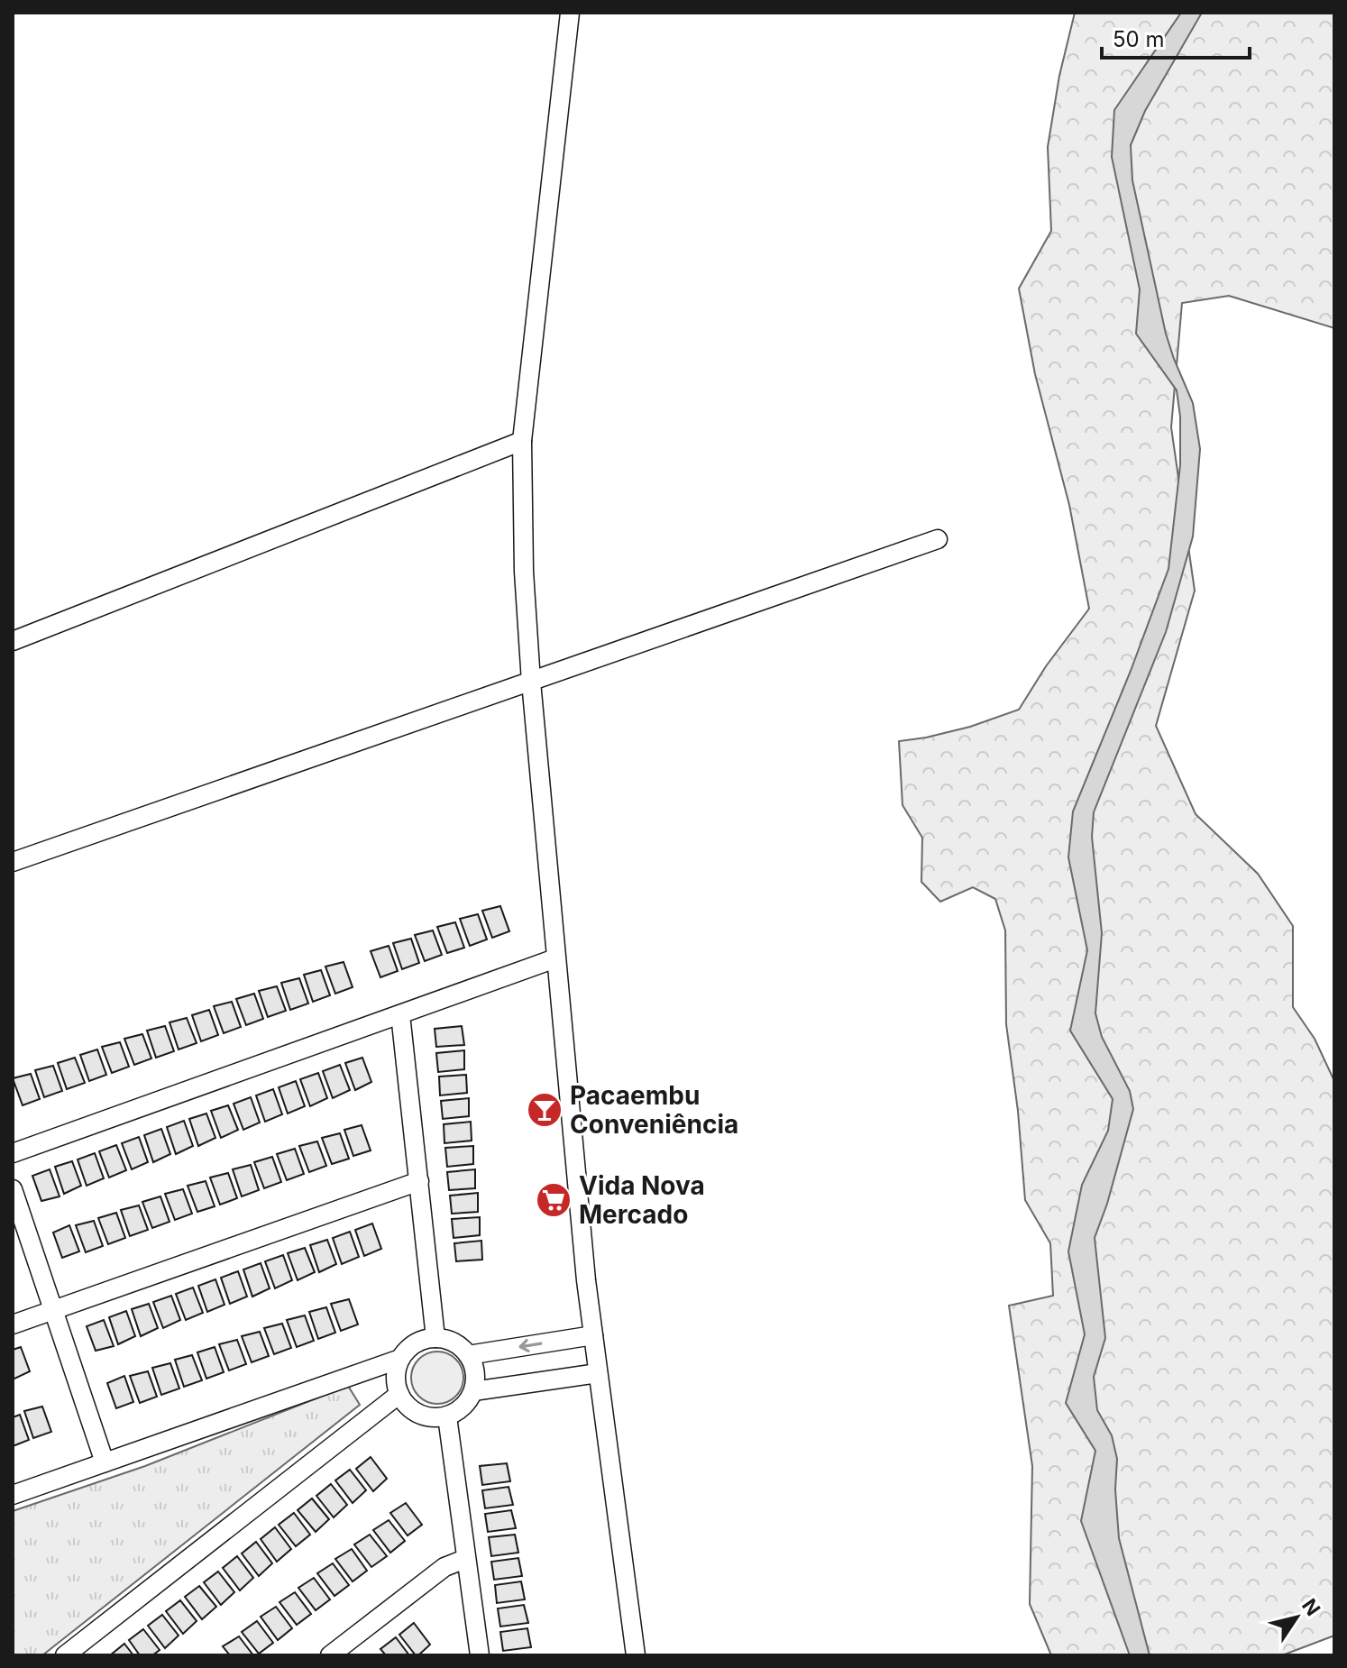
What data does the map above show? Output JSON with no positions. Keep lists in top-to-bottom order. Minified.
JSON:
{"places":{"bar":["Pacaembu Conveniência"],"supermarket":["Vida Nova Mercado"]},"scale_bar":"50 m","north":"top right"}
